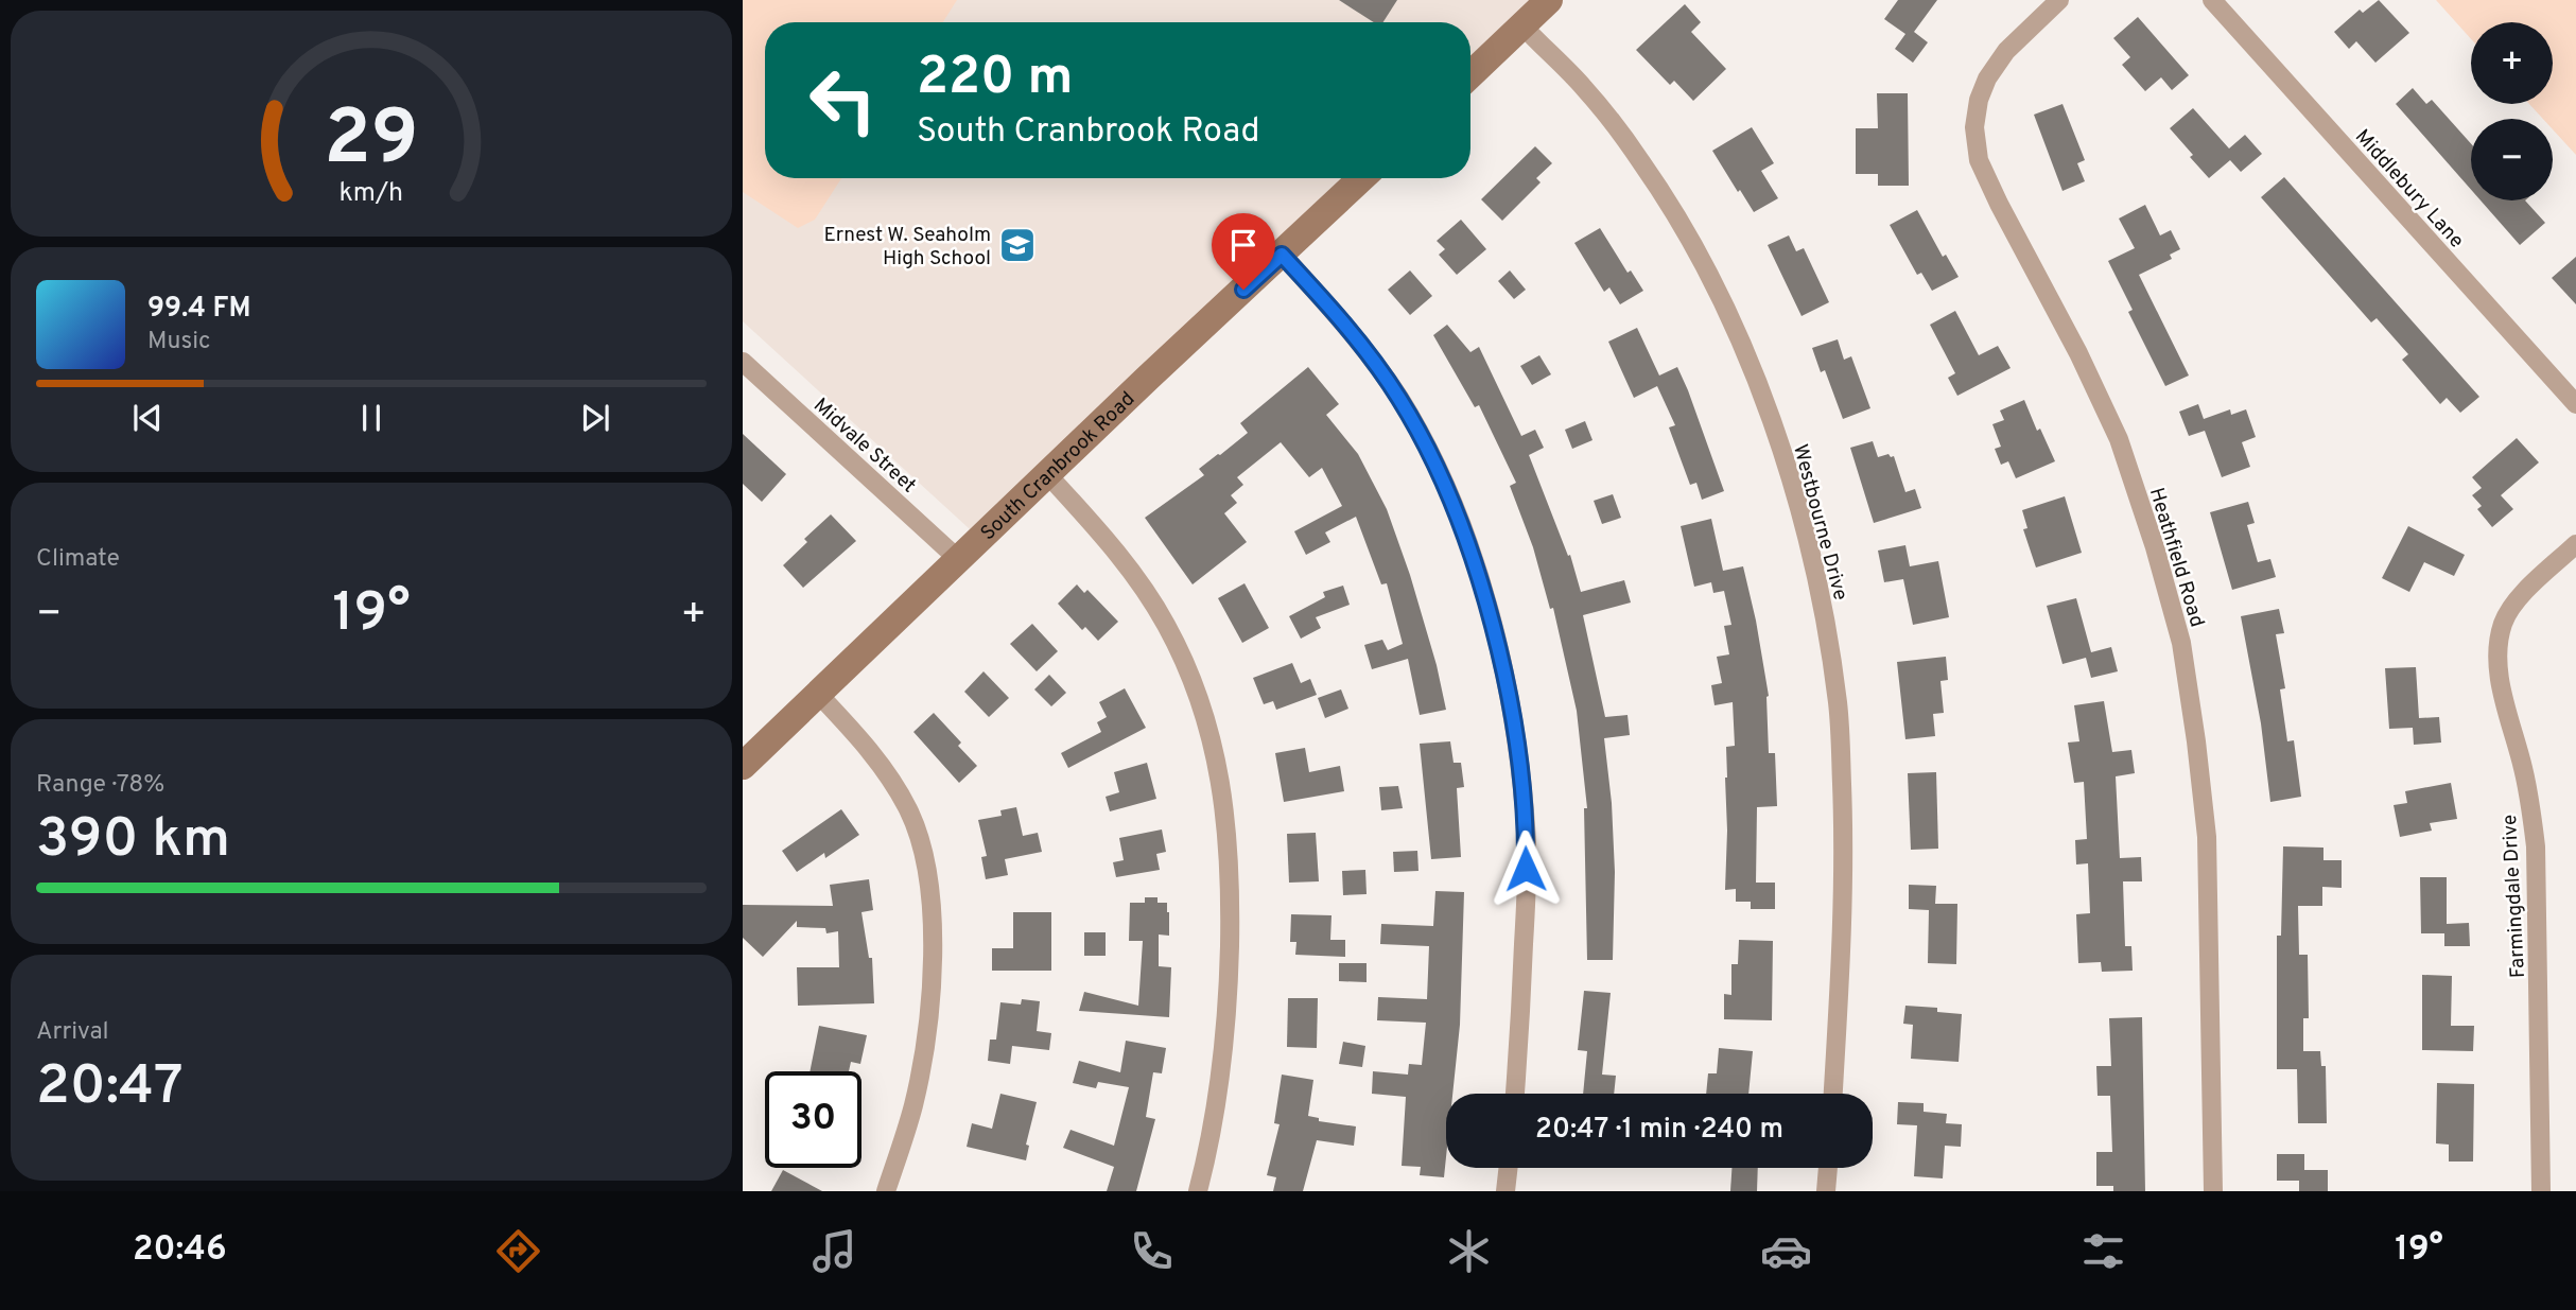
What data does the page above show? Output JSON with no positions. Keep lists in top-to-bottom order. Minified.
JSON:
{"streets":{"street":["Middlebury Lane","Midvale Street","South Cranbrook Road","Westbourne Drive","Heathfield Road","Farmingdale Drive"]},"crossings":[["Midvale Street","South Cranbrook Road"]],"places":{"school or university":["Ernest W. Seaholm High School"]},"page":{"map_buttons":["+","−"],"turn":["220 m","South Cranbrook Road"],"song":["99.4 FM","Music"],"tile":["Climate",["Range · 78%","390 km"],["Arrival","20:47"]],"heat":["−","19°","+"],"limit":"30","trip":"20:47 · 1 min · 240 m","tabs":["20:46","19°"],"gauge":["29","km/h"]}}
